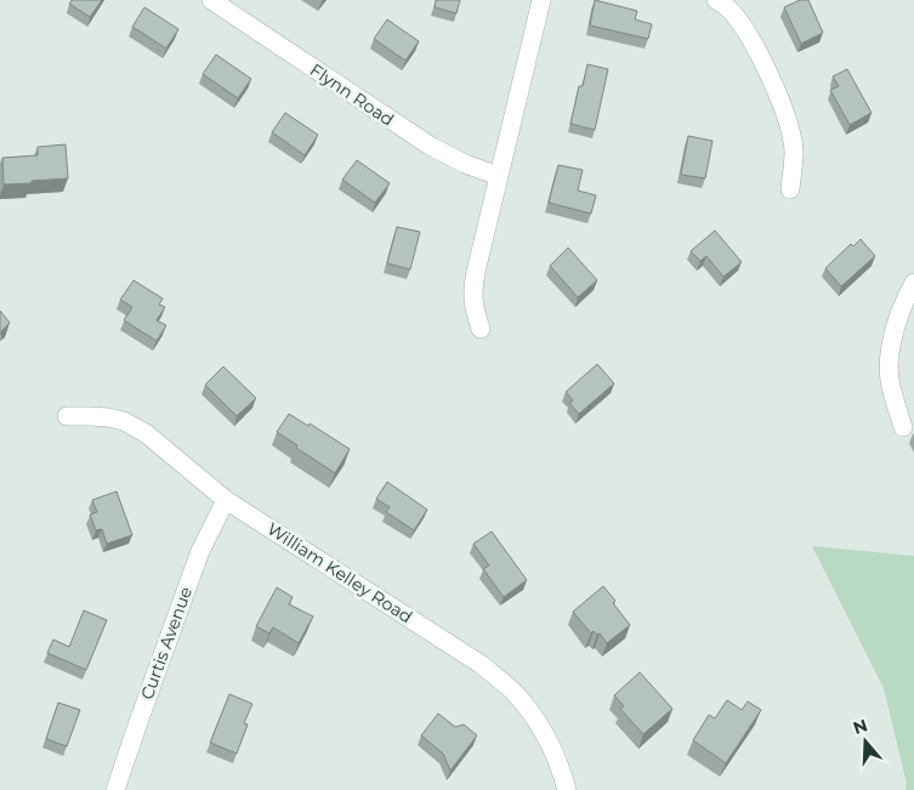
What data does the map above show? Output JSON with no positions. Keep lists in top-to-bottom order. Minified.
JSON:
{"streets":{"street":["Flynn Road","William Kelley Road","Curtis Avenue"]},"crossings":[["William Kelley Road","Curtis Avenue"]],"north":"top"}
